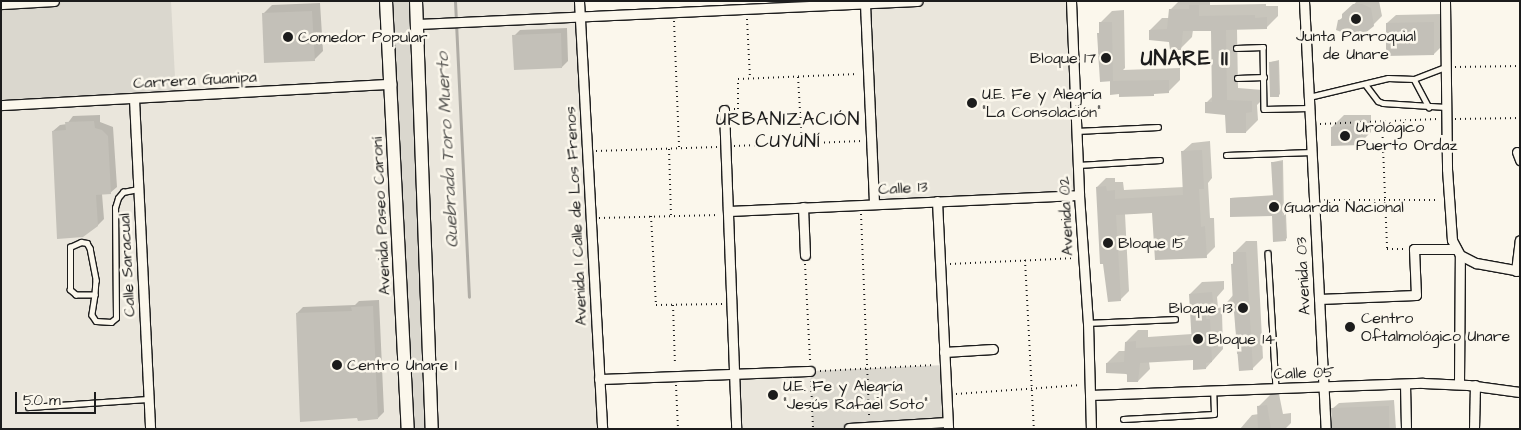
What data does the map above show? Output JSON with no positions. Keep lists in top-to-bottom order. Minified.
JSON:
{"streets":{"street":["Carrera Guanipa","Calle 13","Avenida Paseo Caroní","Avenida 1 Calle de Los Frenos","Avenida 02","Calle Saracual","Avenida 03","Calle 05"]},"crossings":[["Carrera Guanipa","Avenida Paseo Caroní"],["Carrera Guanipa","Calle Saracual"],["Calle 13","Avenida 02"],["Avenida 02","Calle 05"],["Avenida 03","Calle 05"]],"districts":["UNARE II","URBANIZACIÓN CUYUNÍ"],"water":["Quebrada Toro Muerto"],"places":["Junta Parroquial de Unare","Comedor Popular","Bloque 17","U.E. Fe y Alegría \"La Consolación\"","Urológico Puerto Ordaz","Guardia Nacional","Bloque 15","Bloque 13","Centro Oftalmológico Unare","Bloque 14","Centro Unare I","U.E. Fe y Alegría \"Jesús Rafael Soto\""],"scale_bar":"50 m"}
